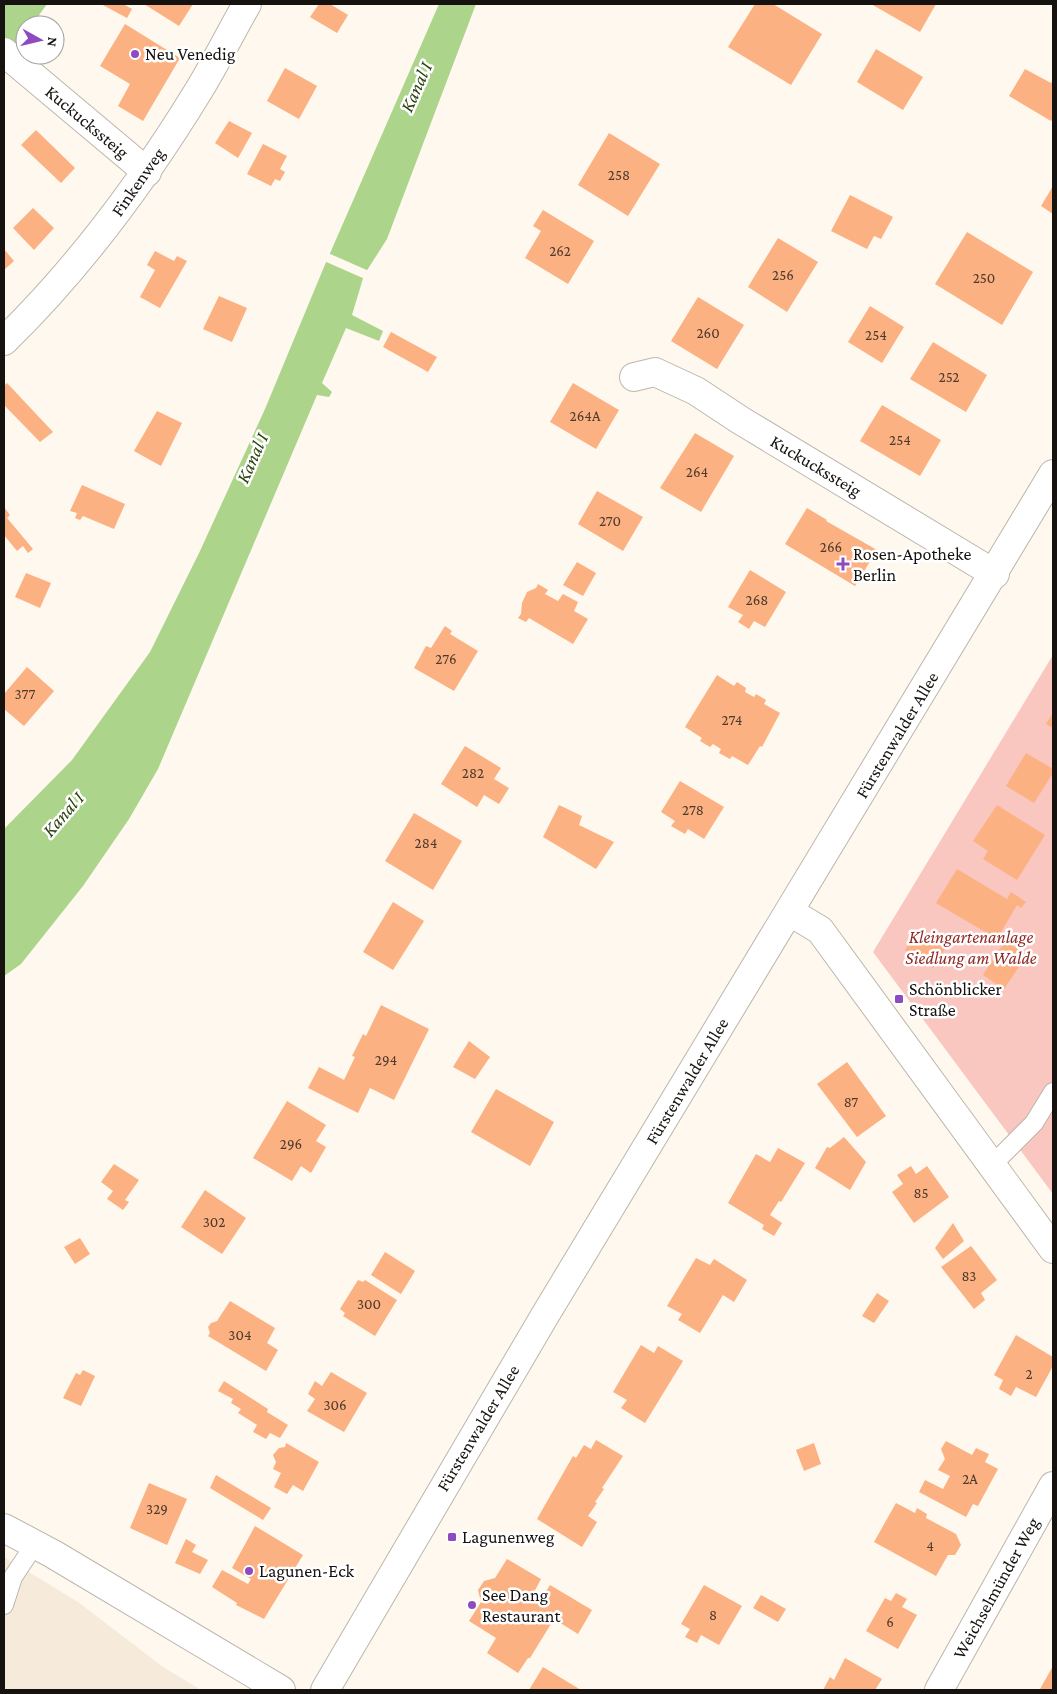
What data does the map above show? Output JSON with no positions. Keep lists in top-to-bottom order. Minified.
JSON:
{"streets":{"street":["Kuckuckssteig","Finkenweg","Fürstenwalder Allee","Weichselmünder Weg"]},"crossings":[["Kuckuckssteig","Finkenweg"],["Kuckuckssteig","Fürstenwalder Allee"]],"water":["Kanal I"],"parks":["Kleingartenanlage Siedlung am Walde"],"places":{"other":["Neu Venedig","Lagunen-Eck","See Dang Restaurant"],"health":["Rosen-Apotheke Berlin"],"transit":["Schönblicker Straße","Lagunenweg"]},"house_numbers":["258","262","256","250","260","254","252","264A","254","264","270","266","268","276","377","274","282","278","284","294","87","296","85","302","83","300","304","2","306","2A","329","4","8","6"],"north":"right"}
